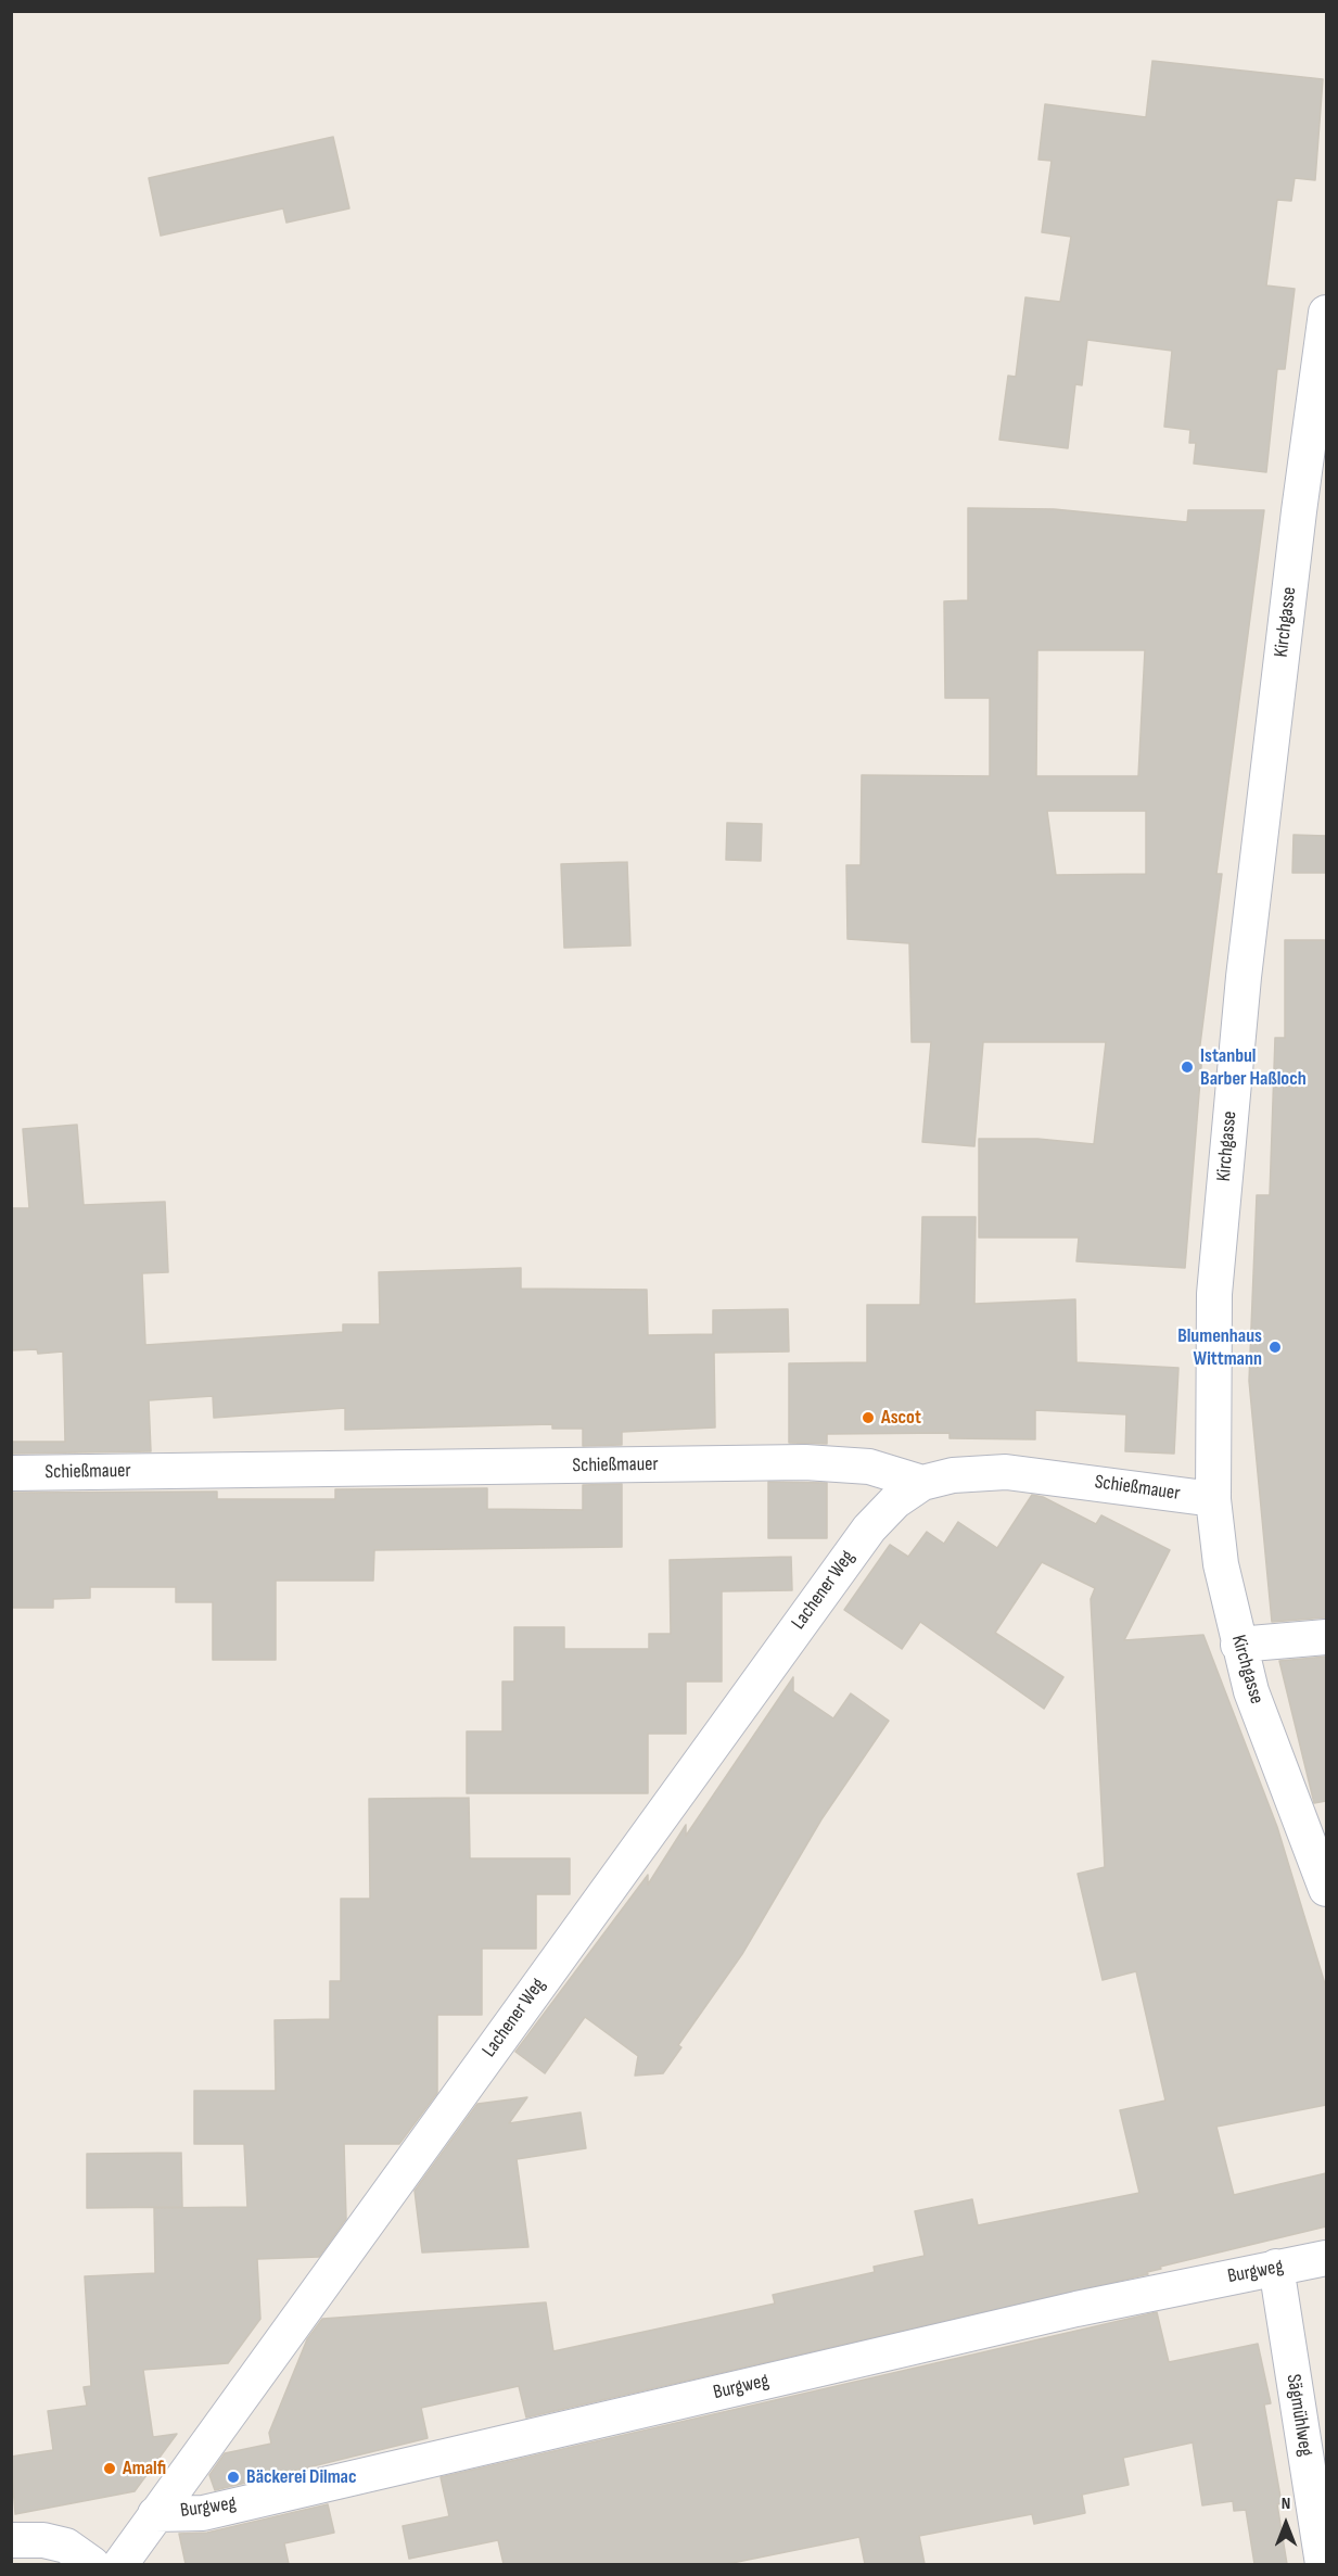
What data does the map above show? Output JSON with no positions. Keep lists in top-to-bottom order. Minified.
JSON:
{"streets":{"street":["Kirchgasse","Schießmauer","Lachener Weg","Burgweg","Sägmühlweg"]},"crossings":[["Kirchgasse","Schießmauer"],["Schießmauer","Lachener Weg"],["Lachener Weg","Burgweg"],["Burgweg","Sägmühlweg"]],"places":["Istanbul Barber Haßloch","Blumenhaus Wittmann","Ascot","Amalfi","Bäckerei Dilmac"],"north":"top"}
